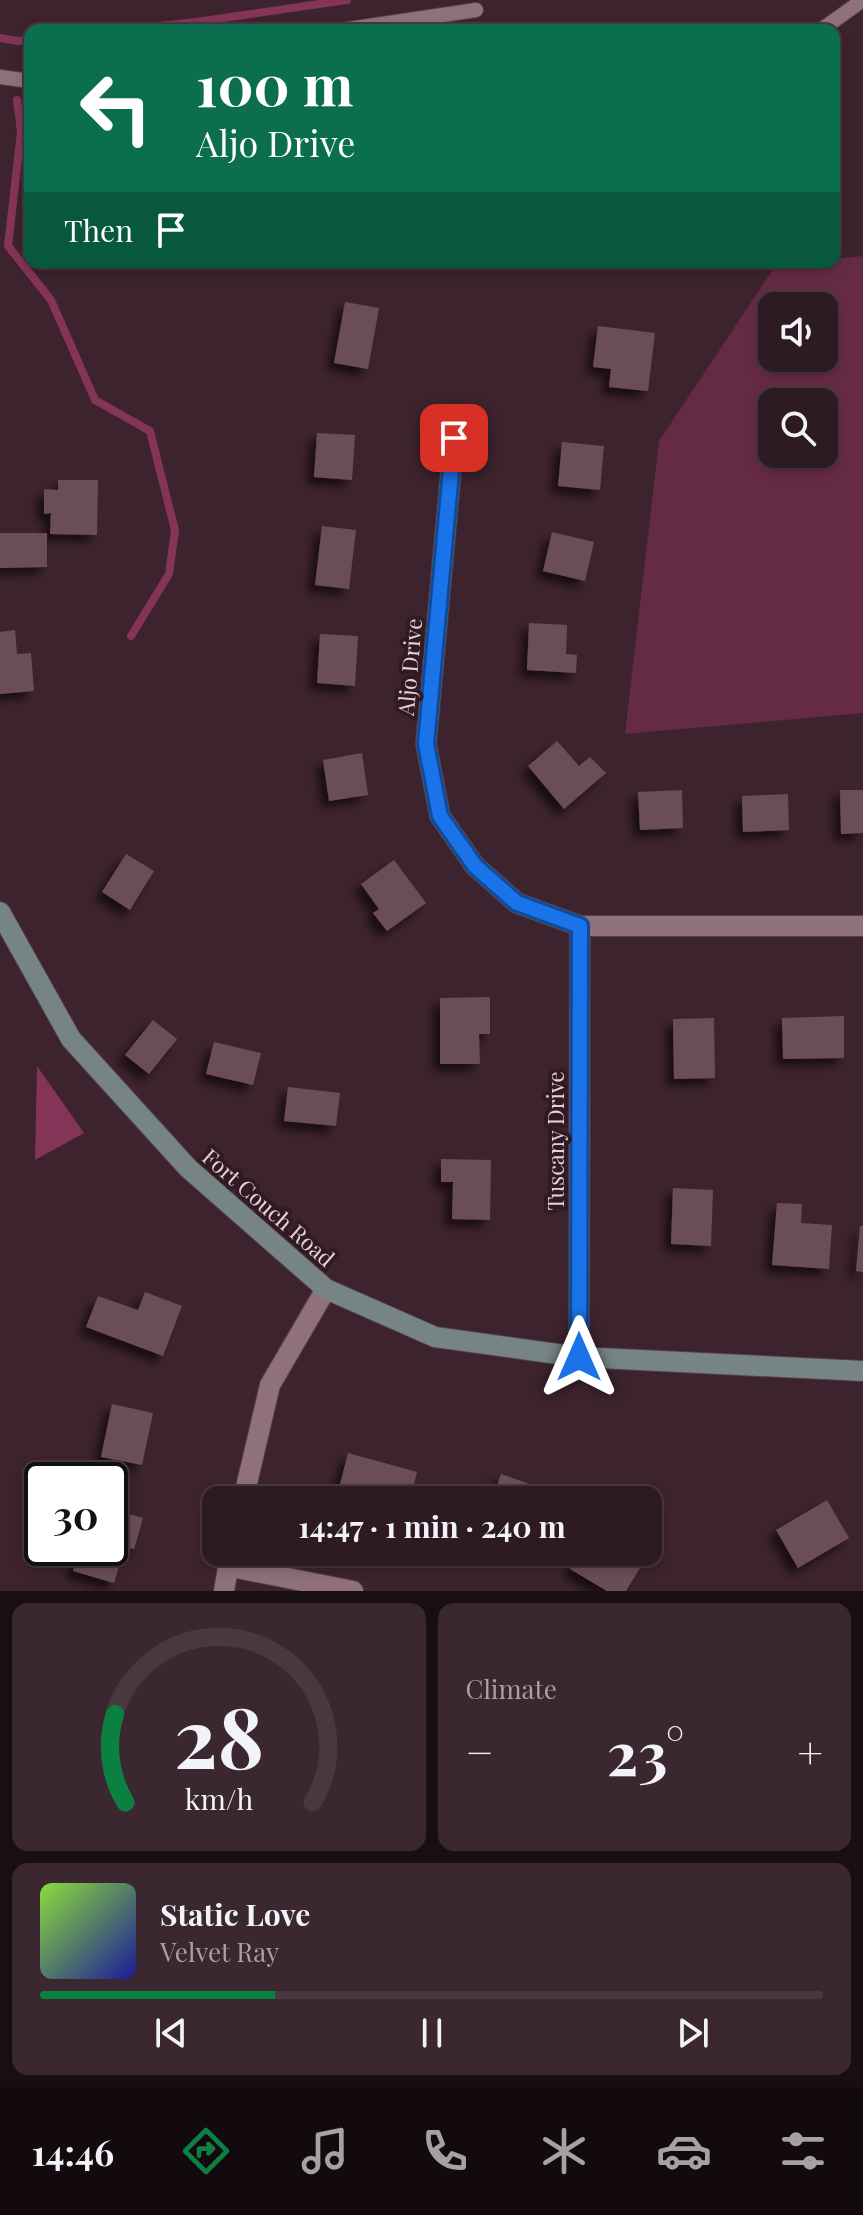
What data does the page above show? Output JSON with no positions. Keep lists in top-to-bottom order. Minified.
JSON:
{"streets":{"street":["Aljo Drive","Tuscany Drive","Fort Couch Road"]},"crossings":[["Aljo Drive","Tuscany Drive"],["Tuscany Drive","Fort Couch Road"]],"page":{"turn":["100 m","Aljo Drive"],"then":"Then","limit":"30","trip":"14:47 · 1 min · 240 m","tile":"Climate","heat":["−","23°","+"],"song":["Static Love","Velvet Ray"],"tabs":"14:46","gauge":["28","km/h"]}}
